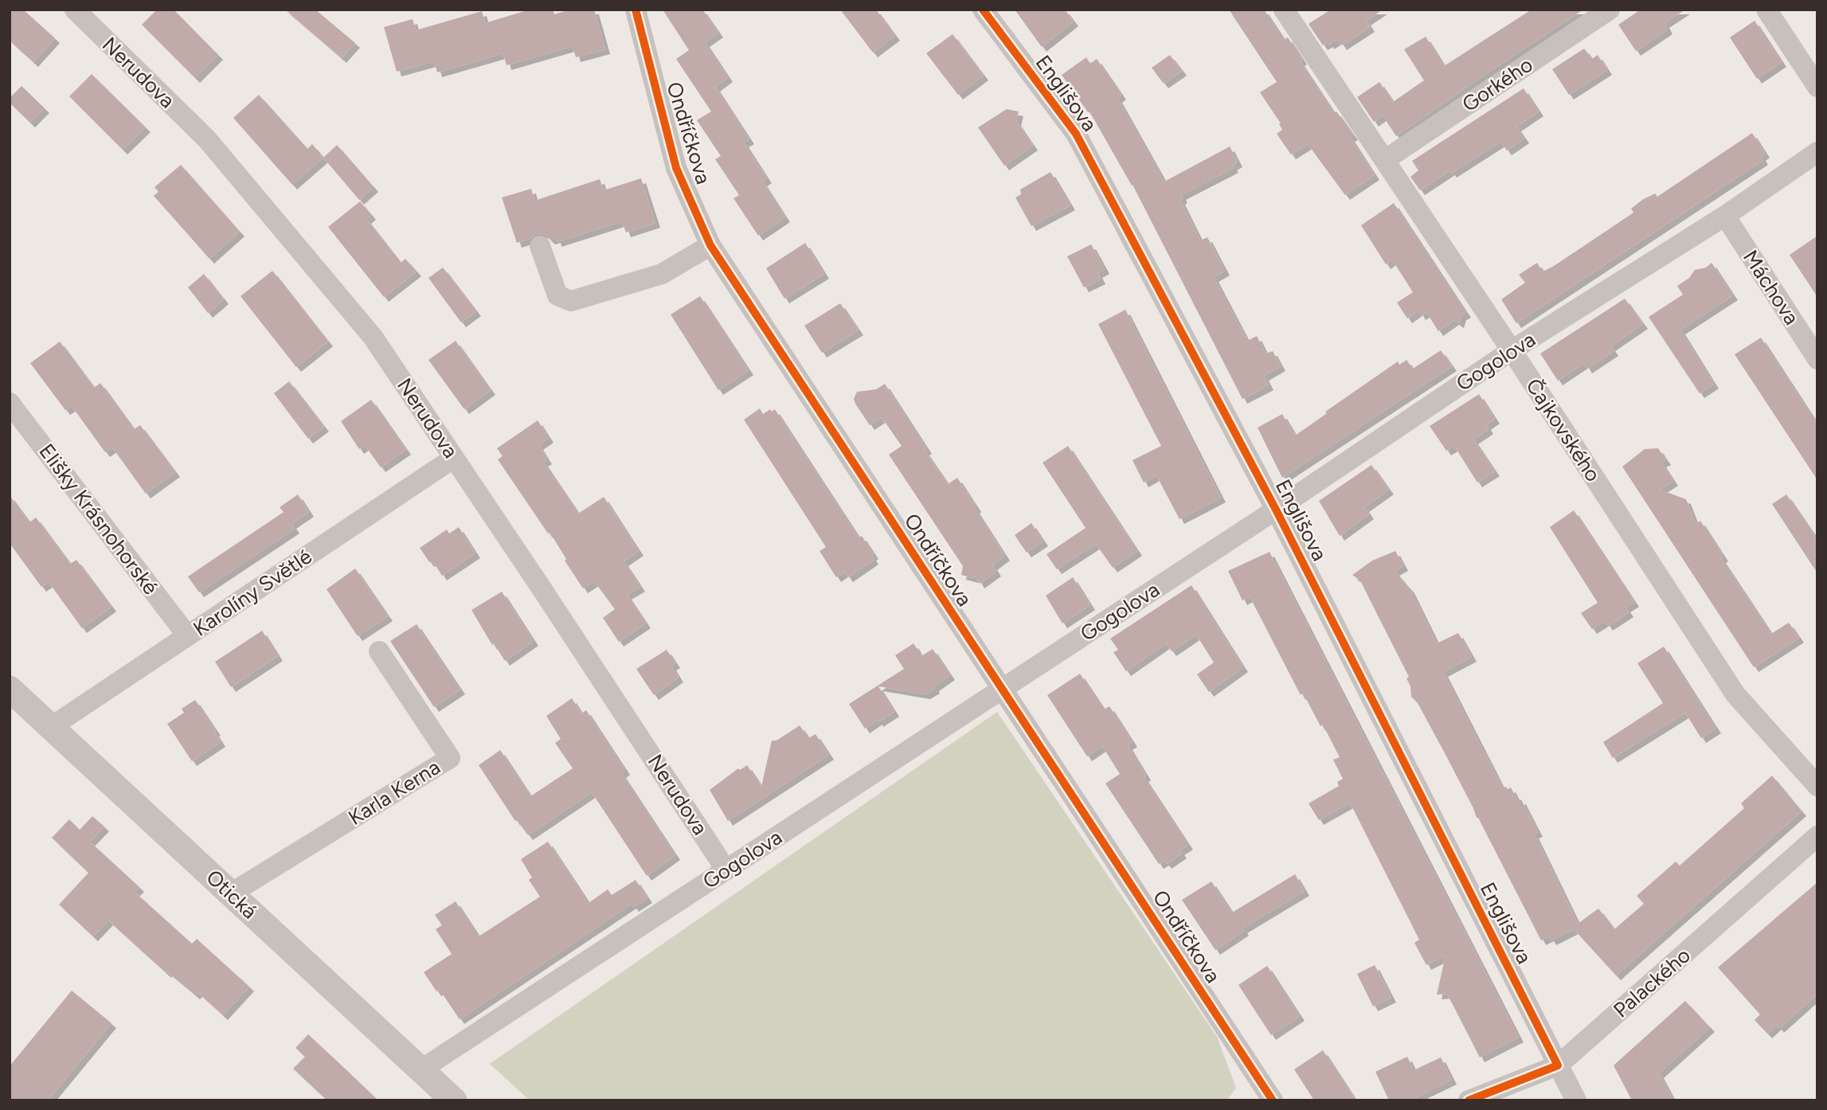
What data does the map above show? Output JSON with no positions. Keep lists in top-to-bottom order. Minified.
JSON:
{"streets":{"street":["Nerudova","Gorkého","Englišova","Ondříčkova","Máchova","Gogolova","Čajkovského","Elišky Krásnohorské","Karolíny Světlé","Karla Kerna","Otická","Palackého"]},"crossings":[["Nerudova","Gogolova"],["Nerudova","Karolíny Světlé"],["Gorkého","Čajkovského"],["Englišova","Gogolova"],["Englišova","Palackého"],["Ondříčkova","Gogolova"],["Máchova","Gogolova"],["Gogolova","Čajkovského"],["Gogolova","Otická"],["Elišky Krásnohorské","Karolíny Světlé"],["Karolíny Světlé","Otická"],["Karla Kerna","Otická"]]}
